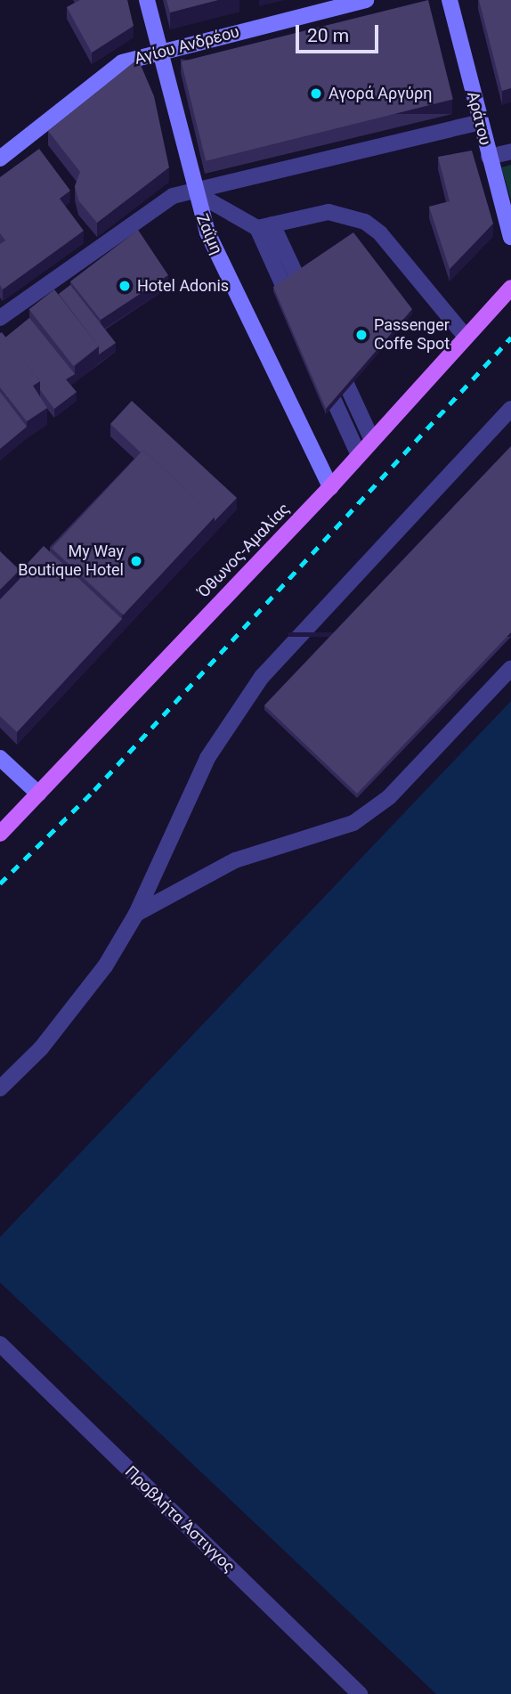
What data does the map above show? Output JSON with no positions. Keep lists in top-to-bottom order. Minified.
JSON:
{"streets":{"main road":["Όθωνος-Αμαλίας"],"street":["Αγίου Ανδρέου","Αράτου","Ζαΐμη","Προβλήτα Άστιγγος"]},"crossings":[["Αγίου Ανδρέου","Ζαΐμη"],["Ζαΐμη","Όθωνος-Αμαλίας"]],"places":["Αγορά Αργύρη","Hotel Adonis","Passenger Coffe Spot","My Way Boutique Hotel"],"scale_bar":"20 m"}
